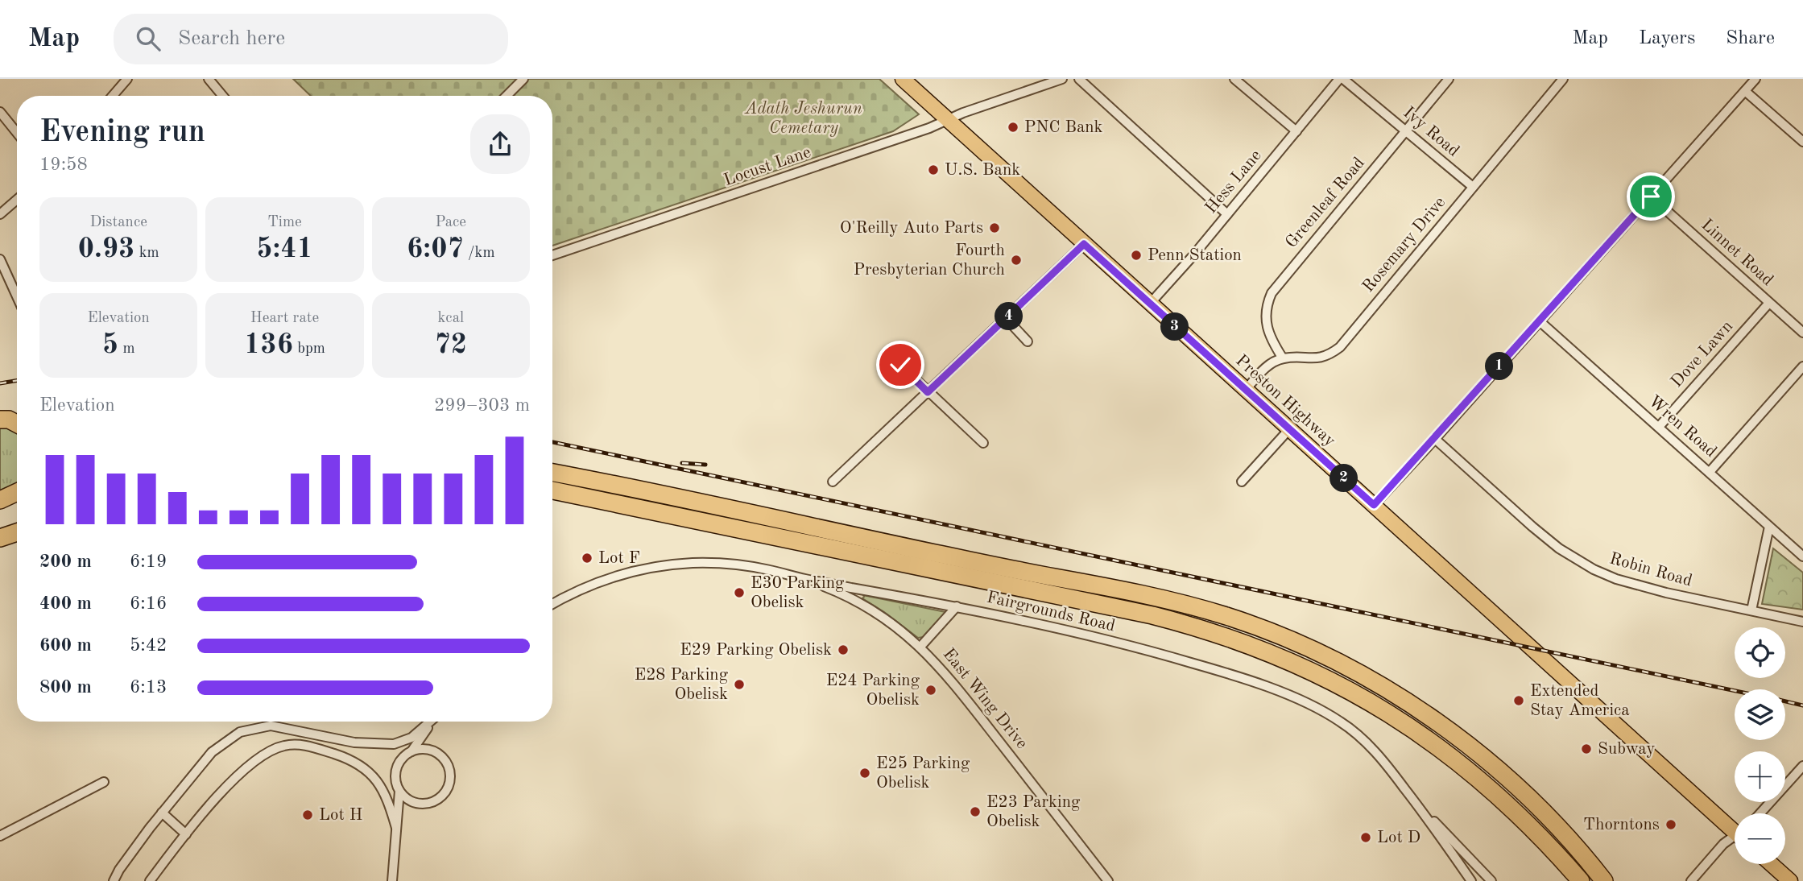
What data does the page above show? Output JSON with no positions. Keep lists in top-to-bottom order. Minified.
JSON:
{"streets":{"main road":["Preston Highway"],"street":["Ivy Road","Locust Lane","Hess Lane","Greenleaf Road","Rosemary Drive","Linnet Road","Dove Lawn","Wren Road","Robin Road","Fairgrounds Road","East Wing Drive"]},"crossings":[["Ivy Road","Hess Lane"],["Ivy Road","Greenleaf Road"],["Ivy Road","Rosemary Drive"],["Locust Lane","Preston Highway"],["Hess Lane","Preston Highway"],["Greenleaf Road","Rosemary Drive"],["Linnet Road","Dove Lawn"],["Dove Lawn","Wren Road"],["Fairgrounds Road","East Wing Drive"]],"parks":["Adath Jeshurun Cemetary"],"places":["PNC Bank","U.S. Bank","O'Reilly Auto Parts","Penn Station","Fourth Presbyterian Church","Lot F","E30 Parking Obelisk","E29 Parking Obelisk","E28 Parking Obelisk","E24 Parking Obelisk","Extended Stay America","Subway","E25 Parking Obelisk","E23 Parking Obelisk","Lot H","Thorntons","Lot D"],"page":{"header":"Map","search":"Search here","nav":["Map","Layers","Share"],"heading":["Evening run","19:58"],"stats":[["Distance","0.93 km"],["Time","5:41"],["Pace","6:07 /km"],["Elevation","5 m"],["Heart rate","136 bpm"],["kcal","72"]],"pins":["4","3","1","2"],"chart":["Elevation","299–303 m"],"list":[{"name":"200 m","note":"6:19"},{"name":"400 m","note":"6:16"},{"name":"600 m","note":"5:42"},{"name":"800 m","note":"6:13"}],"map_buttons":["+","−"]}}
